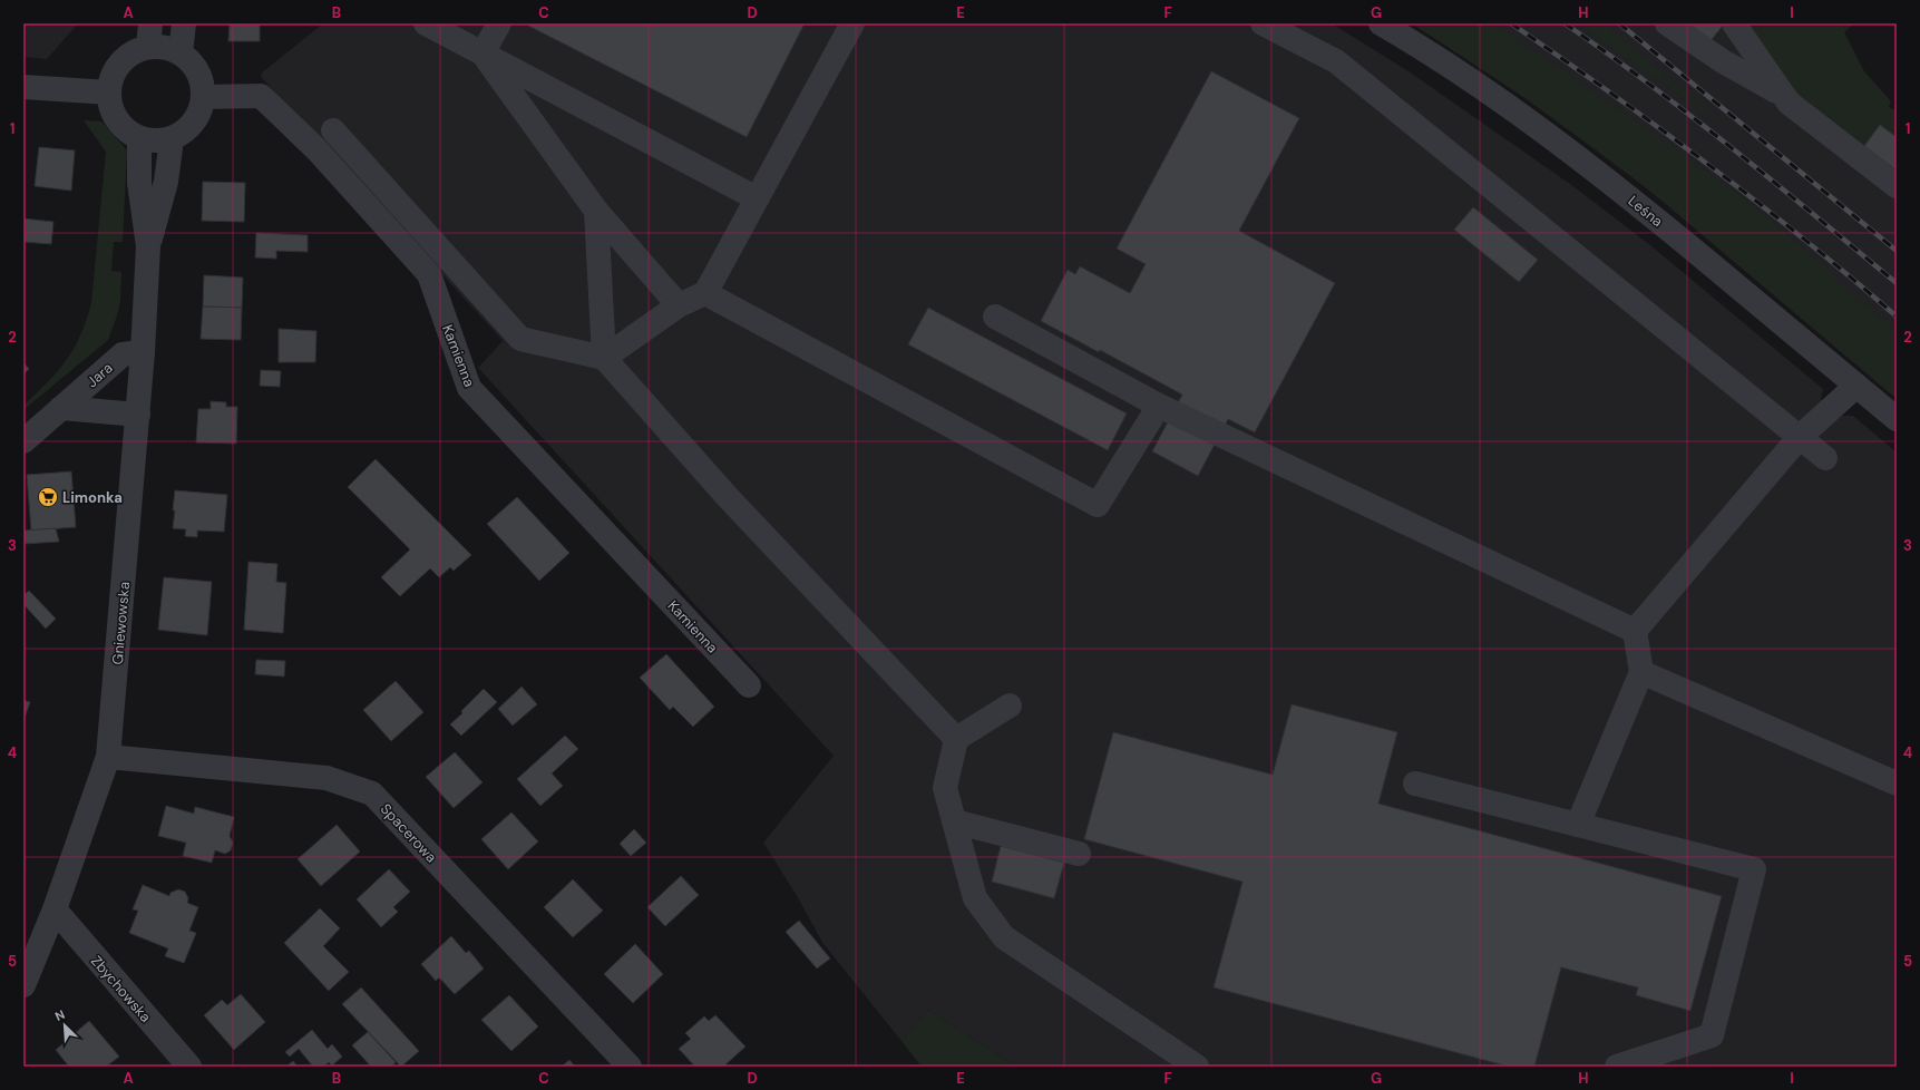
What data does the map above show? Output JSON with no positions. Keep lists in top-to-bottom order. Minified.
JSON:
{"streets":{"street":["Leśna","Kamienna","Jara","Gniewowska","Spacerowa","Zbychowska"]},"crossings":[["Kamienna","Gniewowska"],["Jara","Gniewowska"],["Gniewowska","Spacerowa"],["Gniewowska","Zbychowska"]],"places":{"supermarket":["Limonka"]},"north":"top left","grid":{"columns":["A","B","C","D","E","F","G","H","I"],"rows":["1","2","3","4","5"]}}
